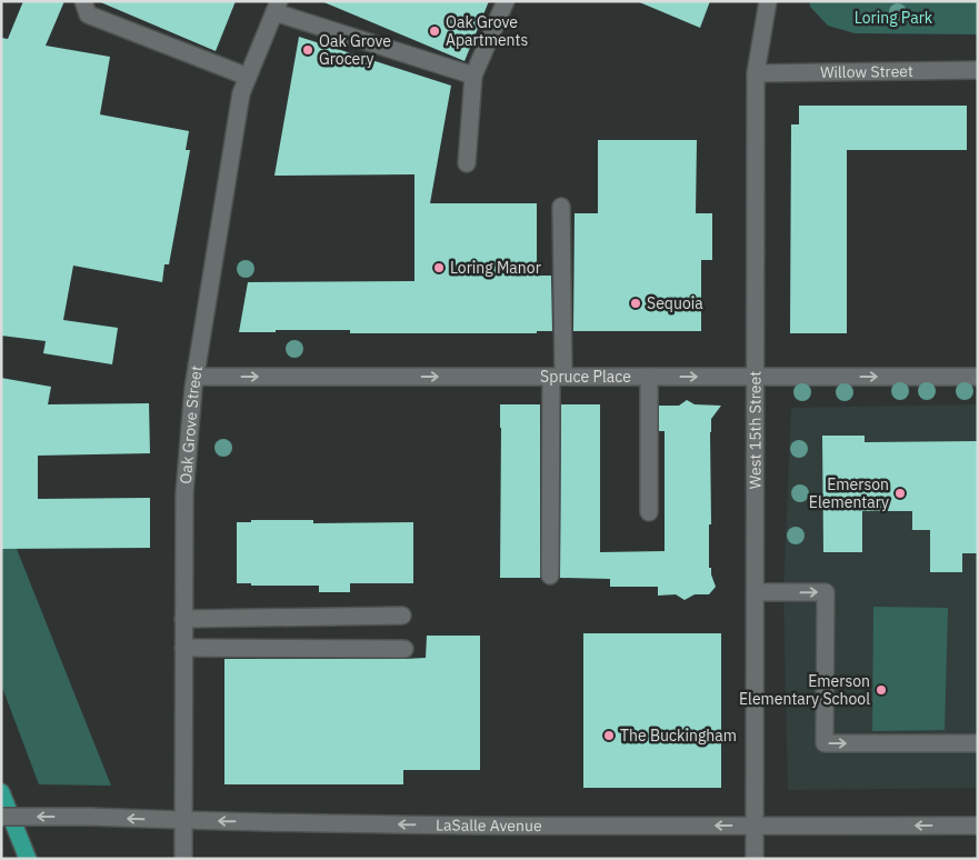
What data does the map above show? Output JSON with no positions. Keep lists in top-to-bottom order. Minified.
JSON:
{"streets":{"street":["Willow Street","Spruce Place","Oak Grove Street","West 15th Street","LaSalle Avenue"]},"crossings":[["Willow Street","West 15th Street"],["Spruce Place","Oak Grove Street"],["Spruce Place","West 15th Street"],["Oak Grove Street","LaSalle Avenue"],["West 15th Street","LaSalle Avenue"]],"one_way":["Spruce Place","LaSalle Avenue"],"parks":["Loring Park"],"places":["Oak Grove Apartments","Oak Grove Grocery","Loring Manor","Sequoia","Emerson Elementary","Emerson Elementary School","The Buckingham"]}
